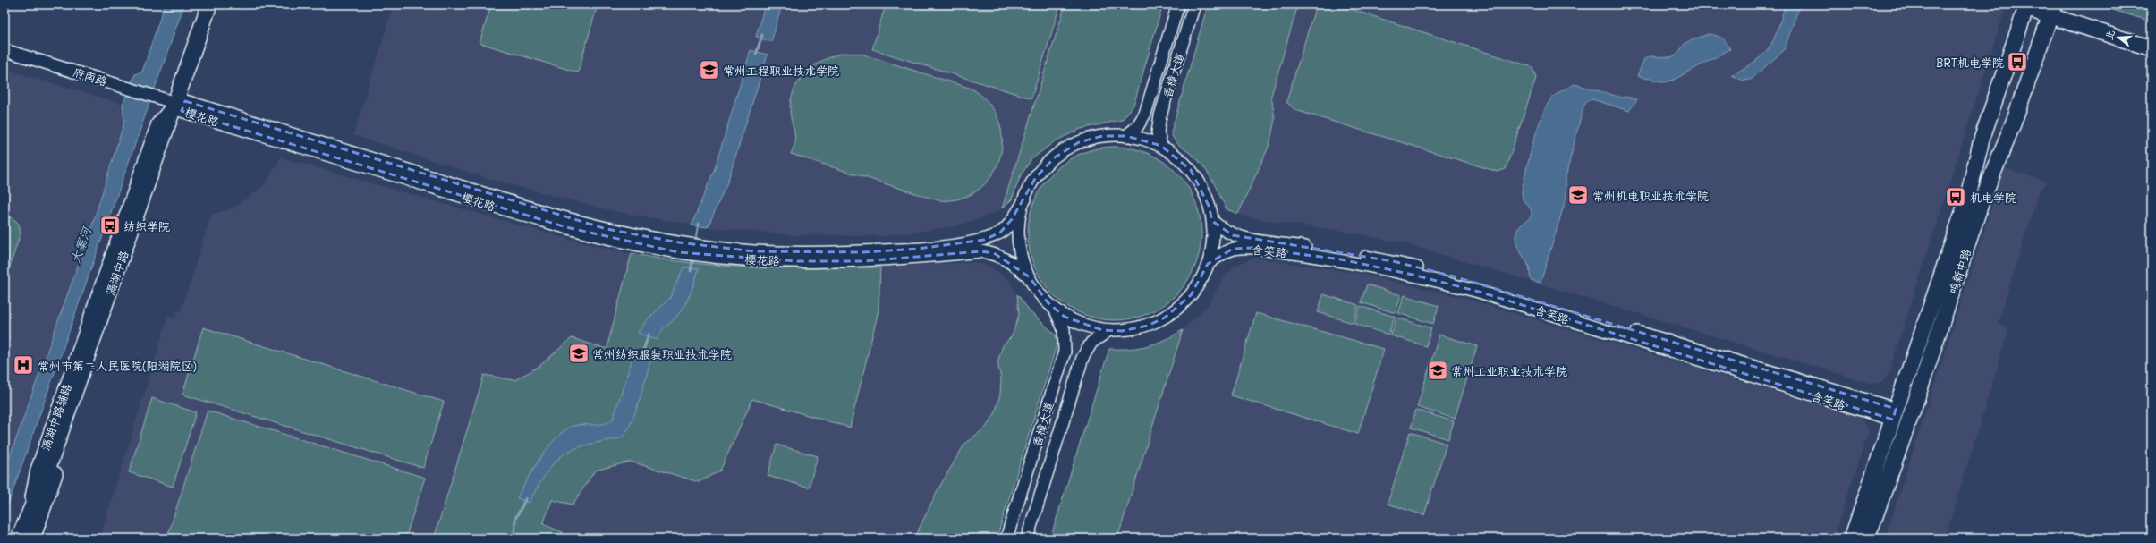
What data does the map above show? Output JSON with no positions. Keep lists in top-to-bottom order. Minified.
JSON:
{"streets":{"main road":["鸣新中路","滆湖中路"],"street":["香樟大道","府南路","樱花路","含笑路"]},"crossings":[["府南路","樱花路"],["府南路","滆湖中路"],["樱花路","滆湖中路"],["含笑路","鸣新中路"]],"water":["大寨河"],"places":{"bus stop":["BRT机电学院","机电学院","纺织学院"],"school or university":["常州工程职业技术学院","常州机电职业技术学院","常州纺织服装职业技术学院","常州工业职业技术学院"],"hospital":["常州市第二人民医院(阳湖院区)"]},"north":"left"}
